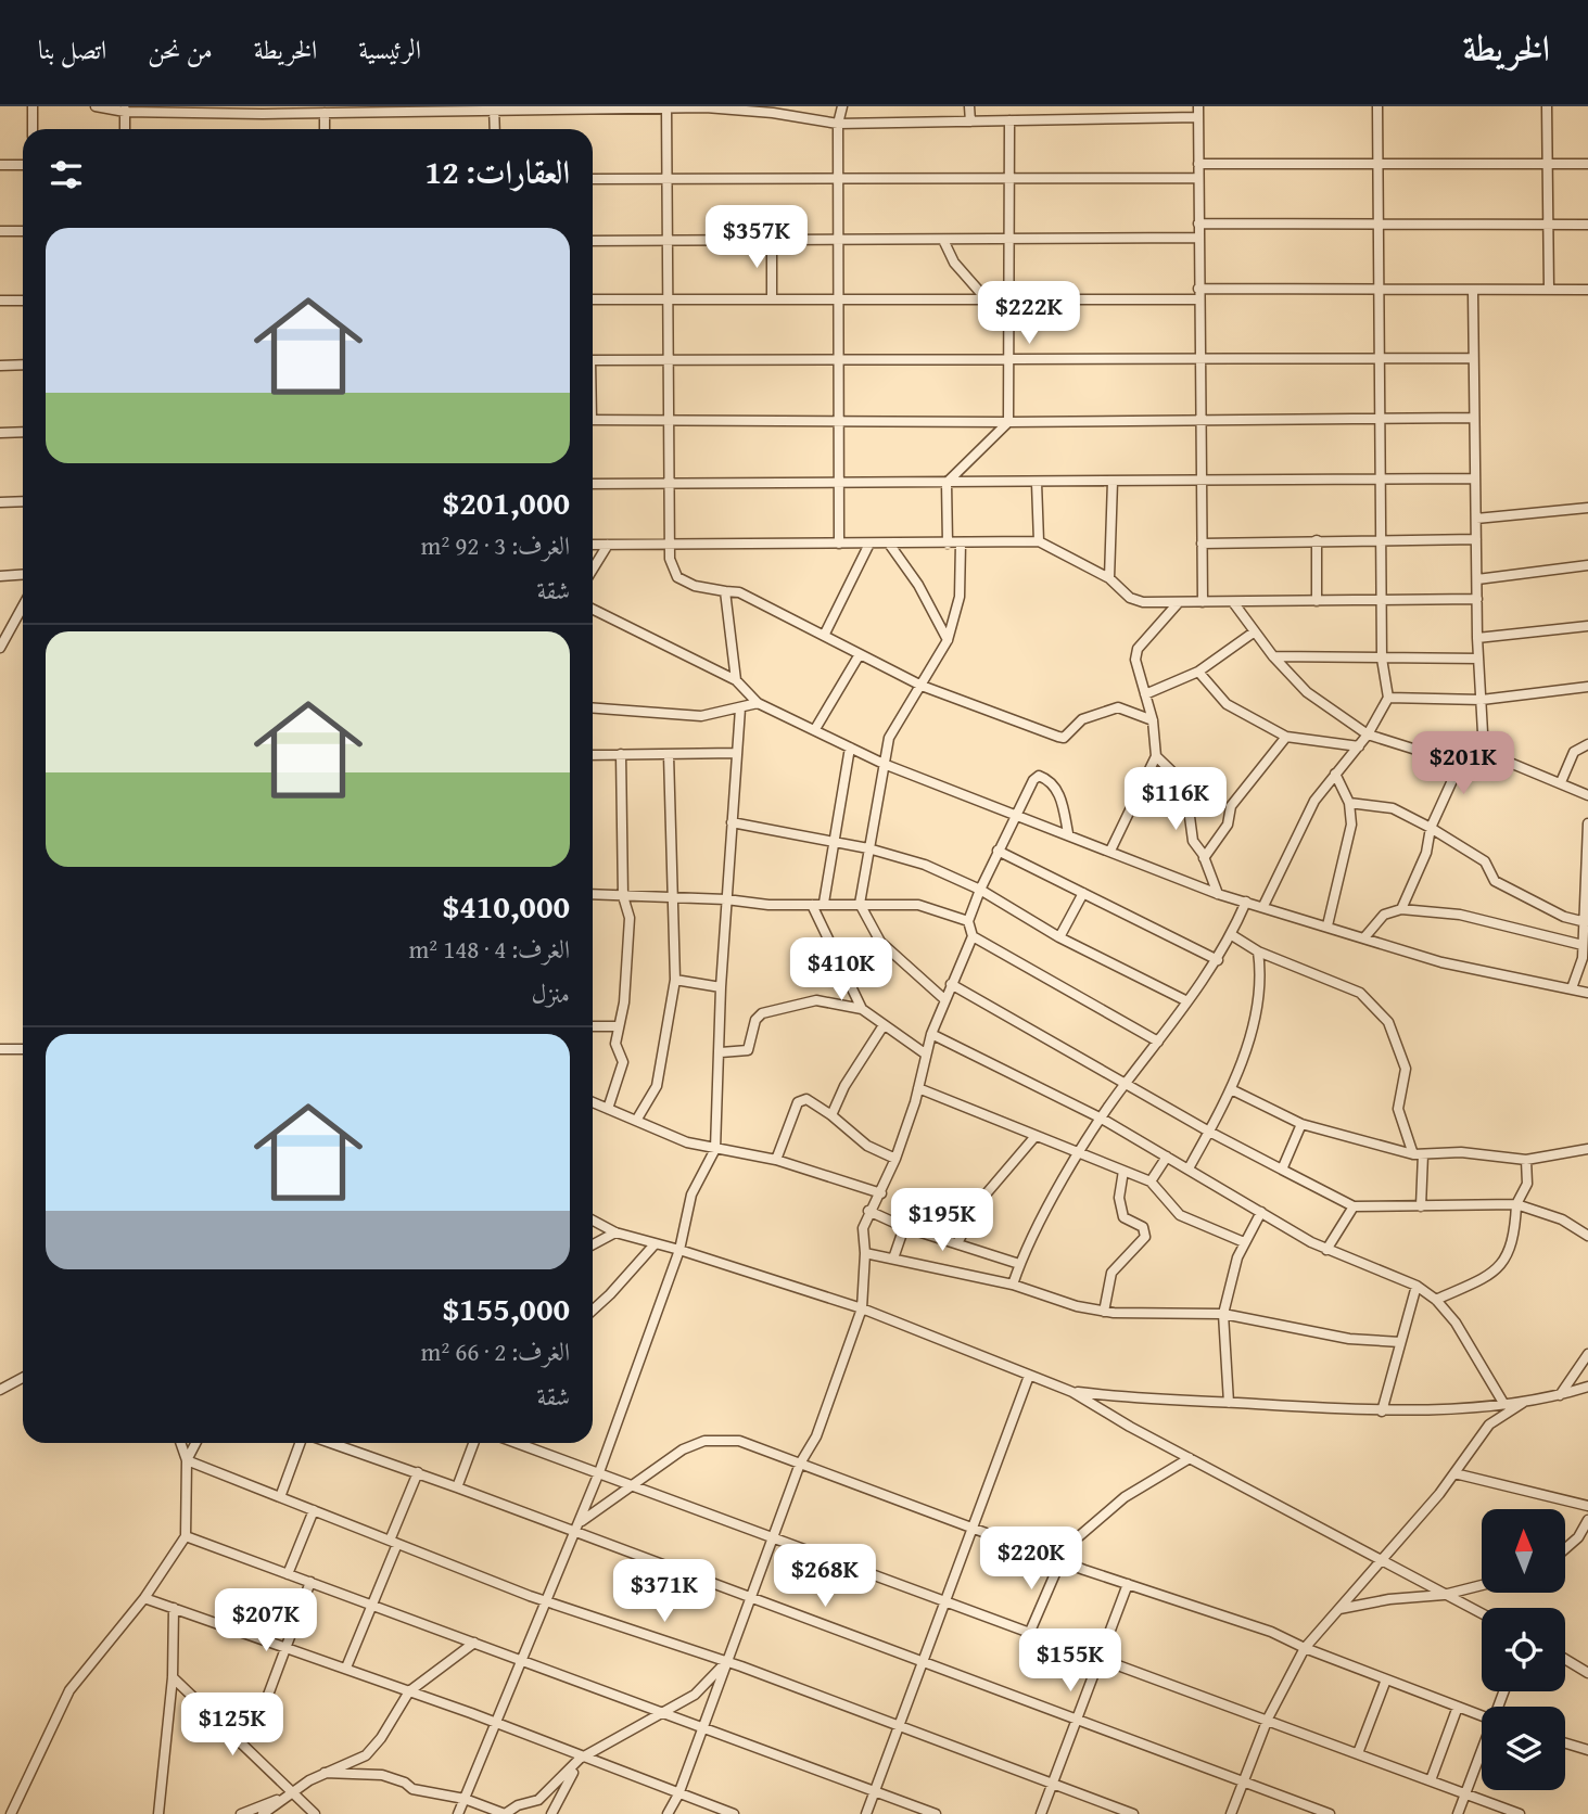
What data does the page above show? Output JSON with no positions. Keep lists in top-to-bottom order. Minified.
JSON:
{"north":"top","page":{"header":"الخريطة","nav":["الرئيسية","الخريطة","من نحن","اتصل بنا"],"heading":"العقارات: 12","price":["$357K","$222K","$201K","$116K","$410K","$195K","$220K","$268K","$371K","$207K","$155K","$125K"],"list":[{"name":"$201,000","note":"الغرف: 3 · 92 m² · شقة"},{"name":"$410,000","note":"الغرف: 4 · 148 m² · منزل"},{"name":"$155,000","note":"الغرف: 2 · 66 m² · شقة"}]}}
